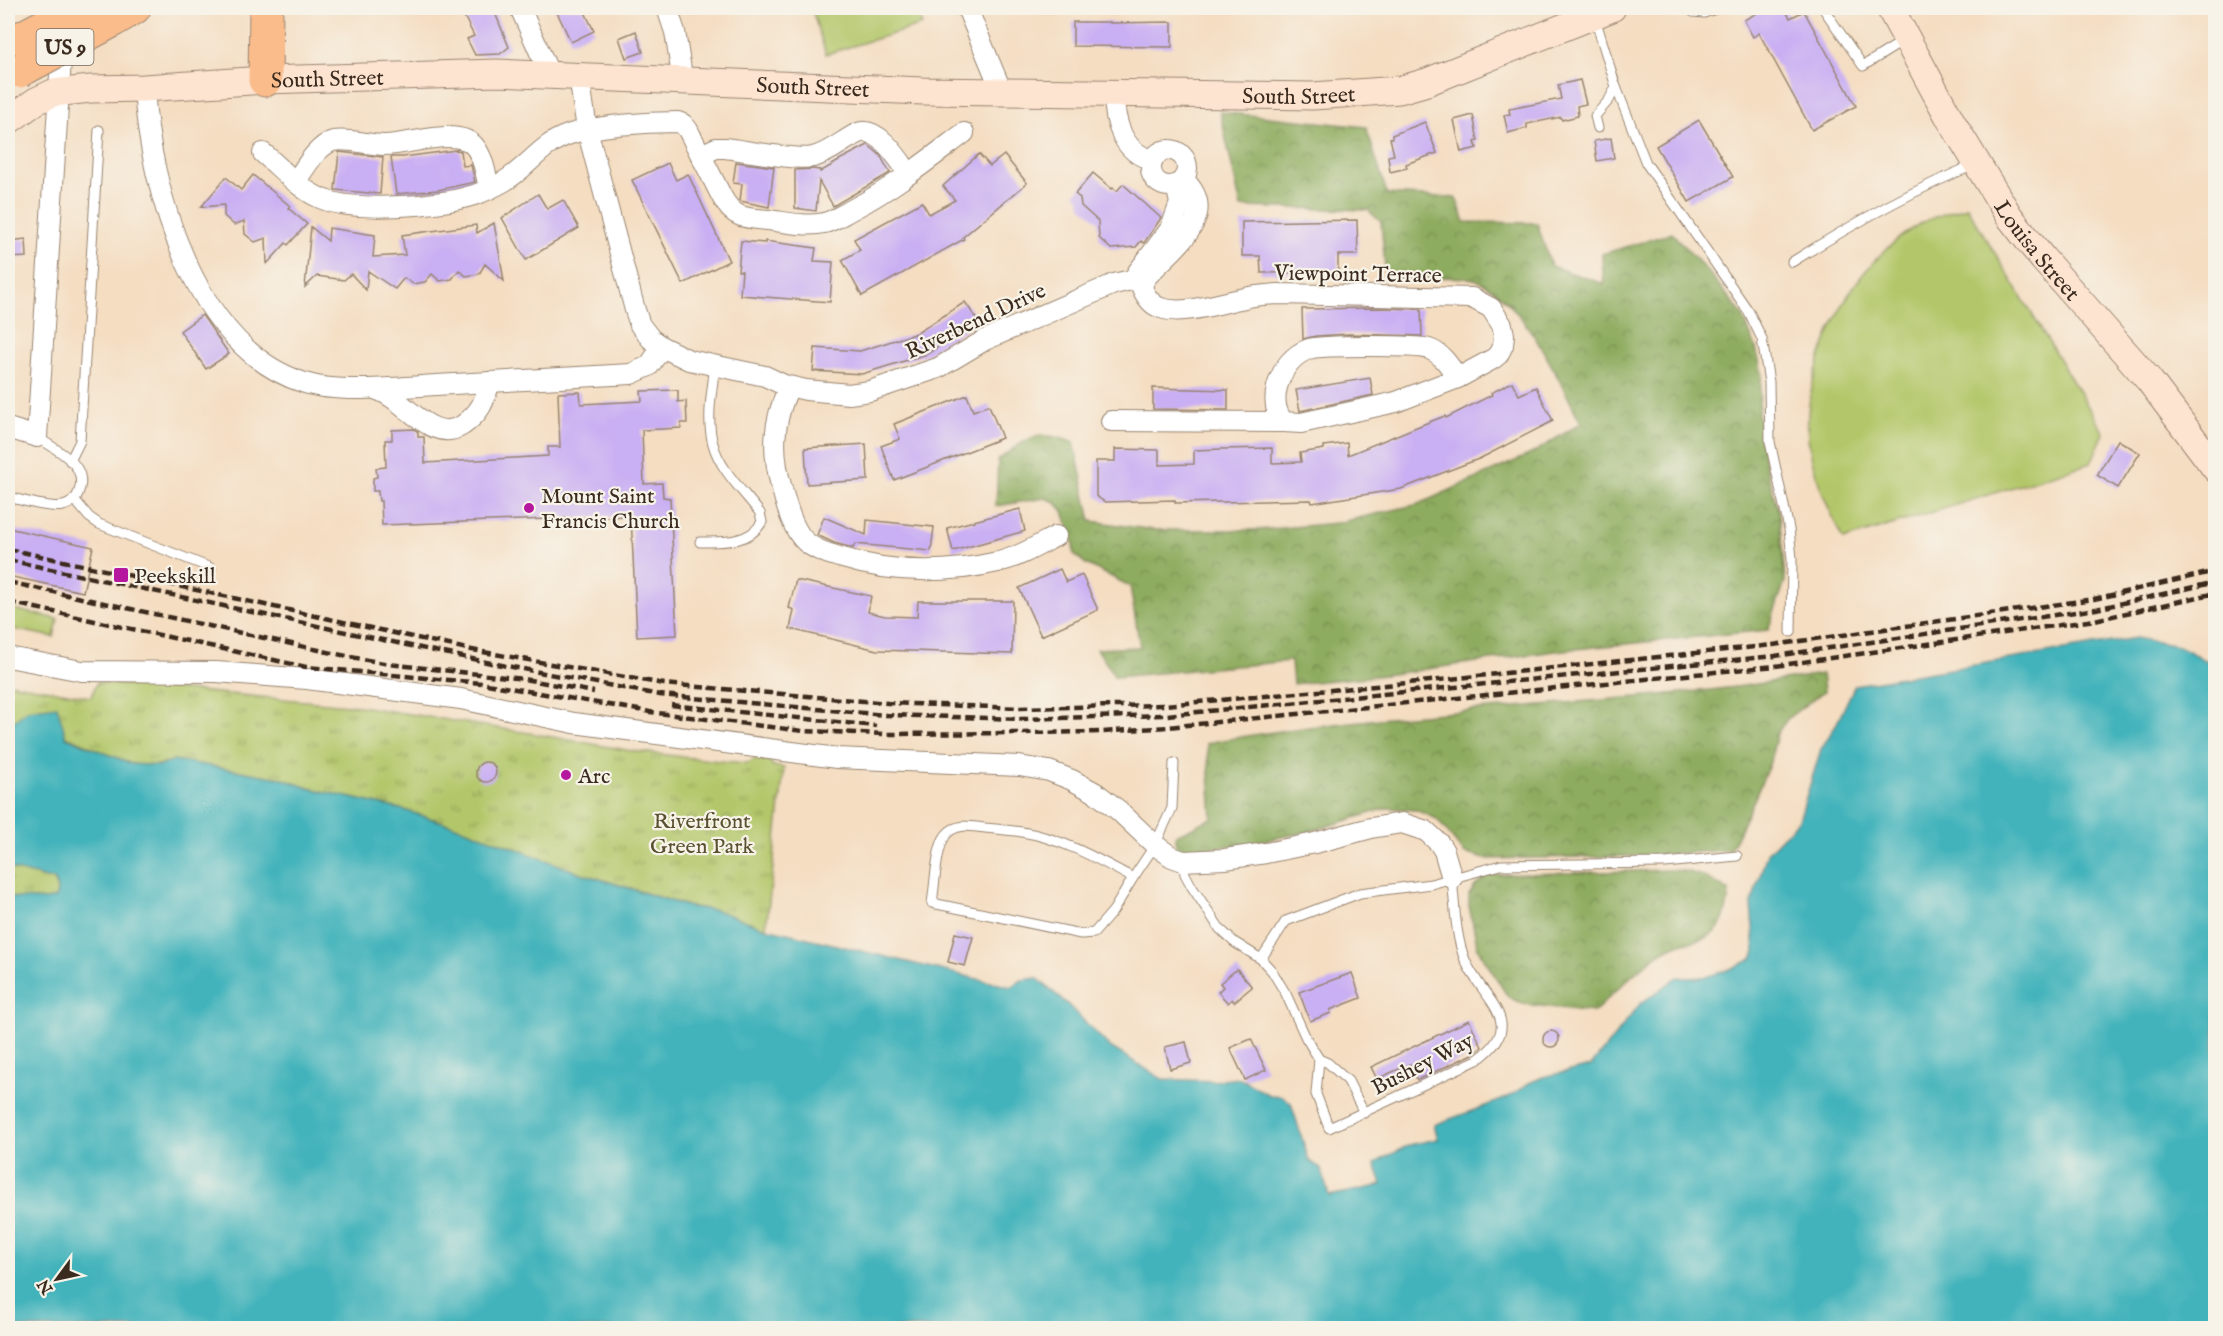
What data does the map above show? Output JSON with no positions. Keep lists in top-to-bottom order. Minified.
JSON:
{"streets":{"highway":["US 9"],"street":["South Street","Louisa Street","Viewpoint Terrace","Riverbend Drive"],"lane":["Bushey Way"]},"crossings":[["South Street","Riverbend Drive"],["Viewpoint Terrace","Riverbend Drive"]],"parks":["Riverfront Green Park"],"places":{"other":["Mount Saint Francis Church","Arc"],"transit":["Peekskill"]},"north":"bottom left"}
